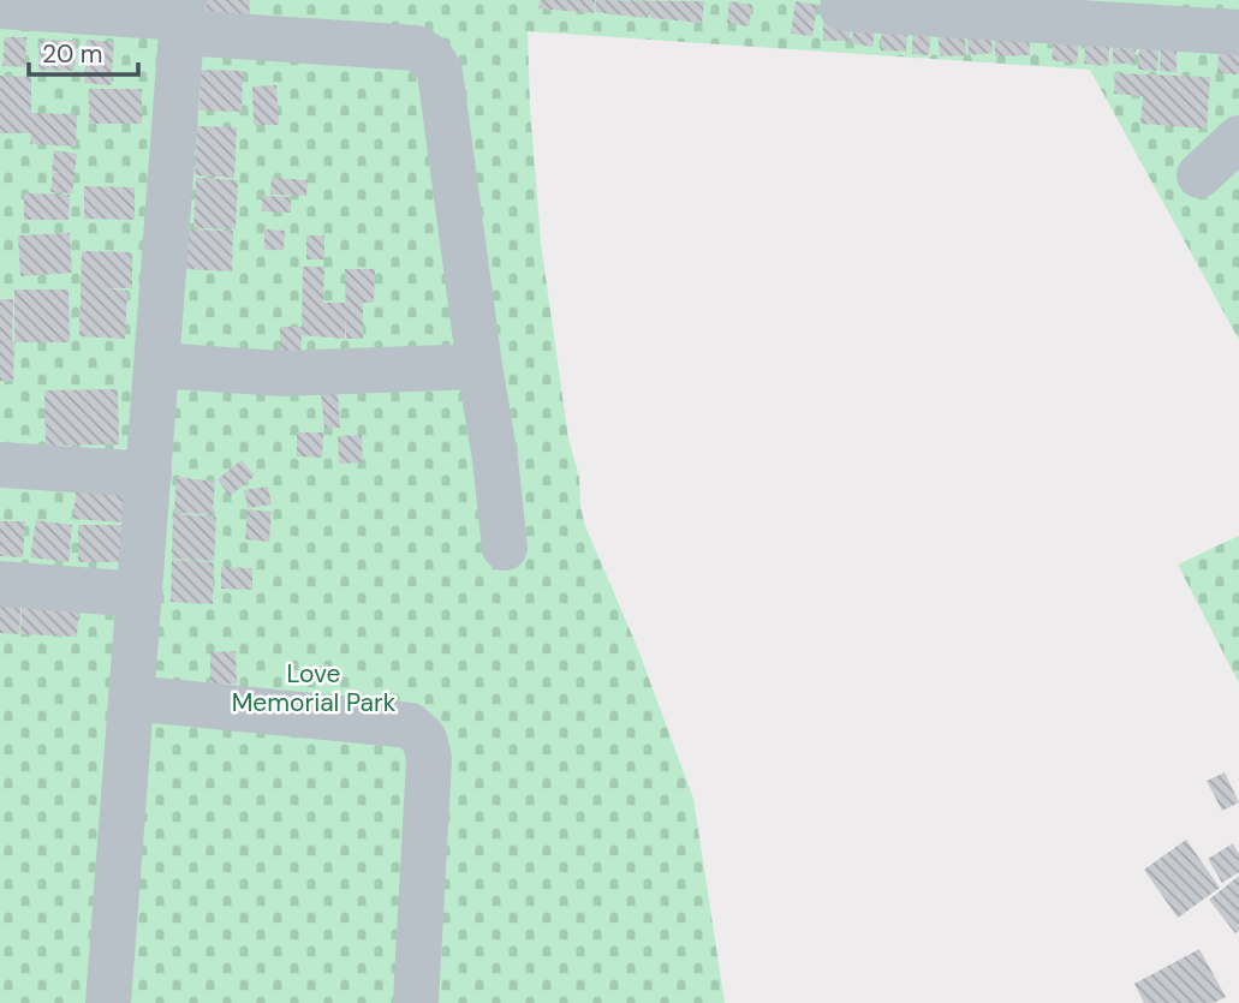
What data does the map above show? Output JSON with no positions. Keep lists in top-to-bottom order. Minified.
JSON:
{"parks":["Love Memorial Park"],"scale_bar":"20 m"}
